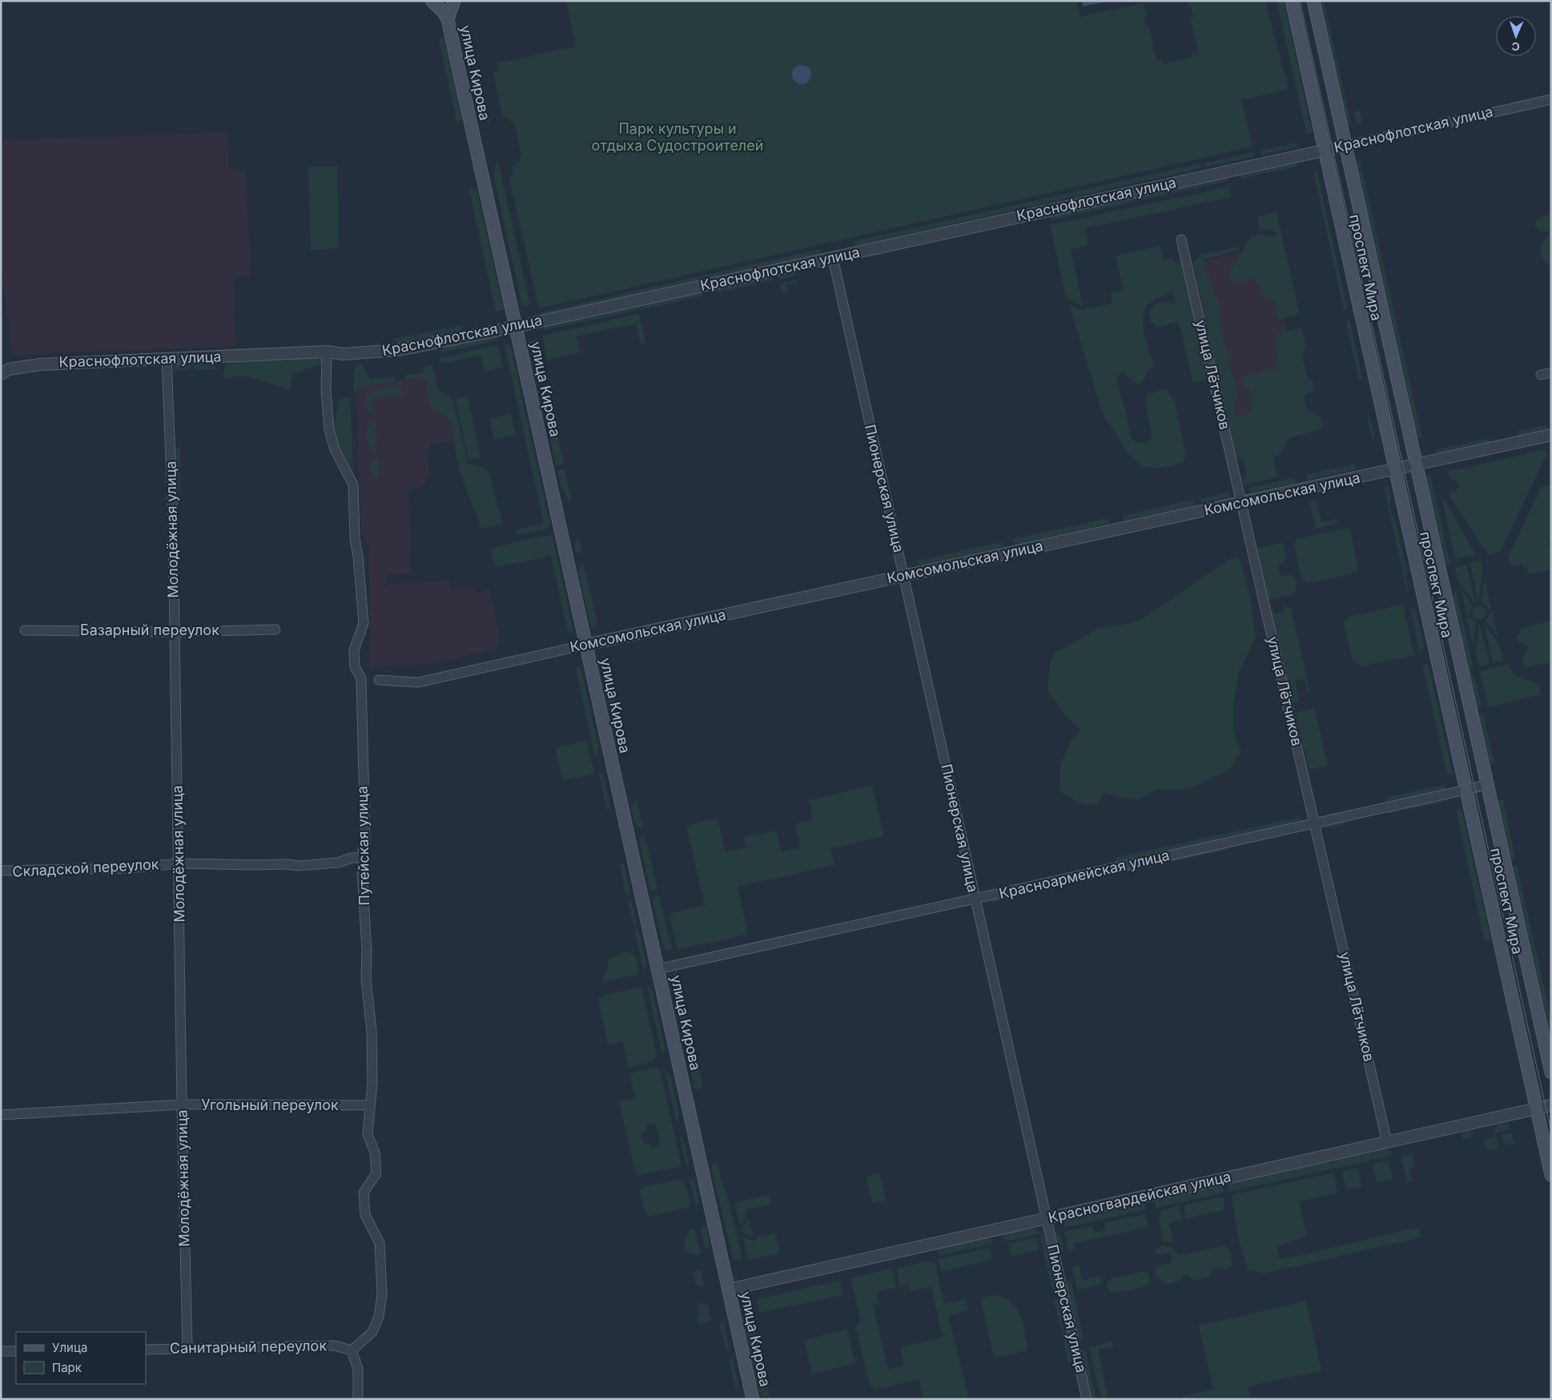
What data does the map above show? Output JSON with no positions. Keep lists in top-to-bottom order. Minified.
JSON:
{"streets":{"main road":["улица Кирова","проспект Мира"],"street":["Краснофлотская улица","улица Лётчиков","Пионерская улица","Комсомольская улица","Молодёжная улица","Базарный переулок","Путейская улица","Складской переулок","Красноармейская улица","Угольный переулок","Красногвардейская улица","Санитарный переулок"]},"crossings":[["улица Кирова","Краснофлотская улица"],["улица Кирова","Комсомольская улица"],["улица Кирова","Красноармейская улица"],["улица Кирова","Красногвардейская улица"],["Краснофлотская улица","проспект Мира"],["Краснофлотская улица","Пионерская улица"],["Краснофлотская улица","Молодёжная улица"],["Краснофлотская улица","Путейская улица"],["проспект Мира","Комсомольская улица"],["проспект Мира","Красноармейская улица"],["проспект Мира","Красногвардейская улица"],["улица Лётчиков","Комсомольская улица"],["улица Лётчиков","Красноармейская улица"],["улица Лётчиков","Красногвардейская улица"],["Пионерская улица","Комсомольская улица"],["Пионерская улица","Красноармейская улица"],["Пионерская улица","Красногвардейская улица"],["Молодёжная улица","Базарный переулок"],["Молодёжная улица","Складской переулок"],["Молодёжная улица","Угольный переулок"],["Молодёжная улица","Санитарный переулок"],["Путейская улица","Складской переулок"],["Путейская улица","Угольный переулок"],["Путейская улица","Санитарный переулок"]],"parks":["Парк культуры и отдыха Судостроителей"],"legend":["Улица","Парк"],"north":"bottom"}
